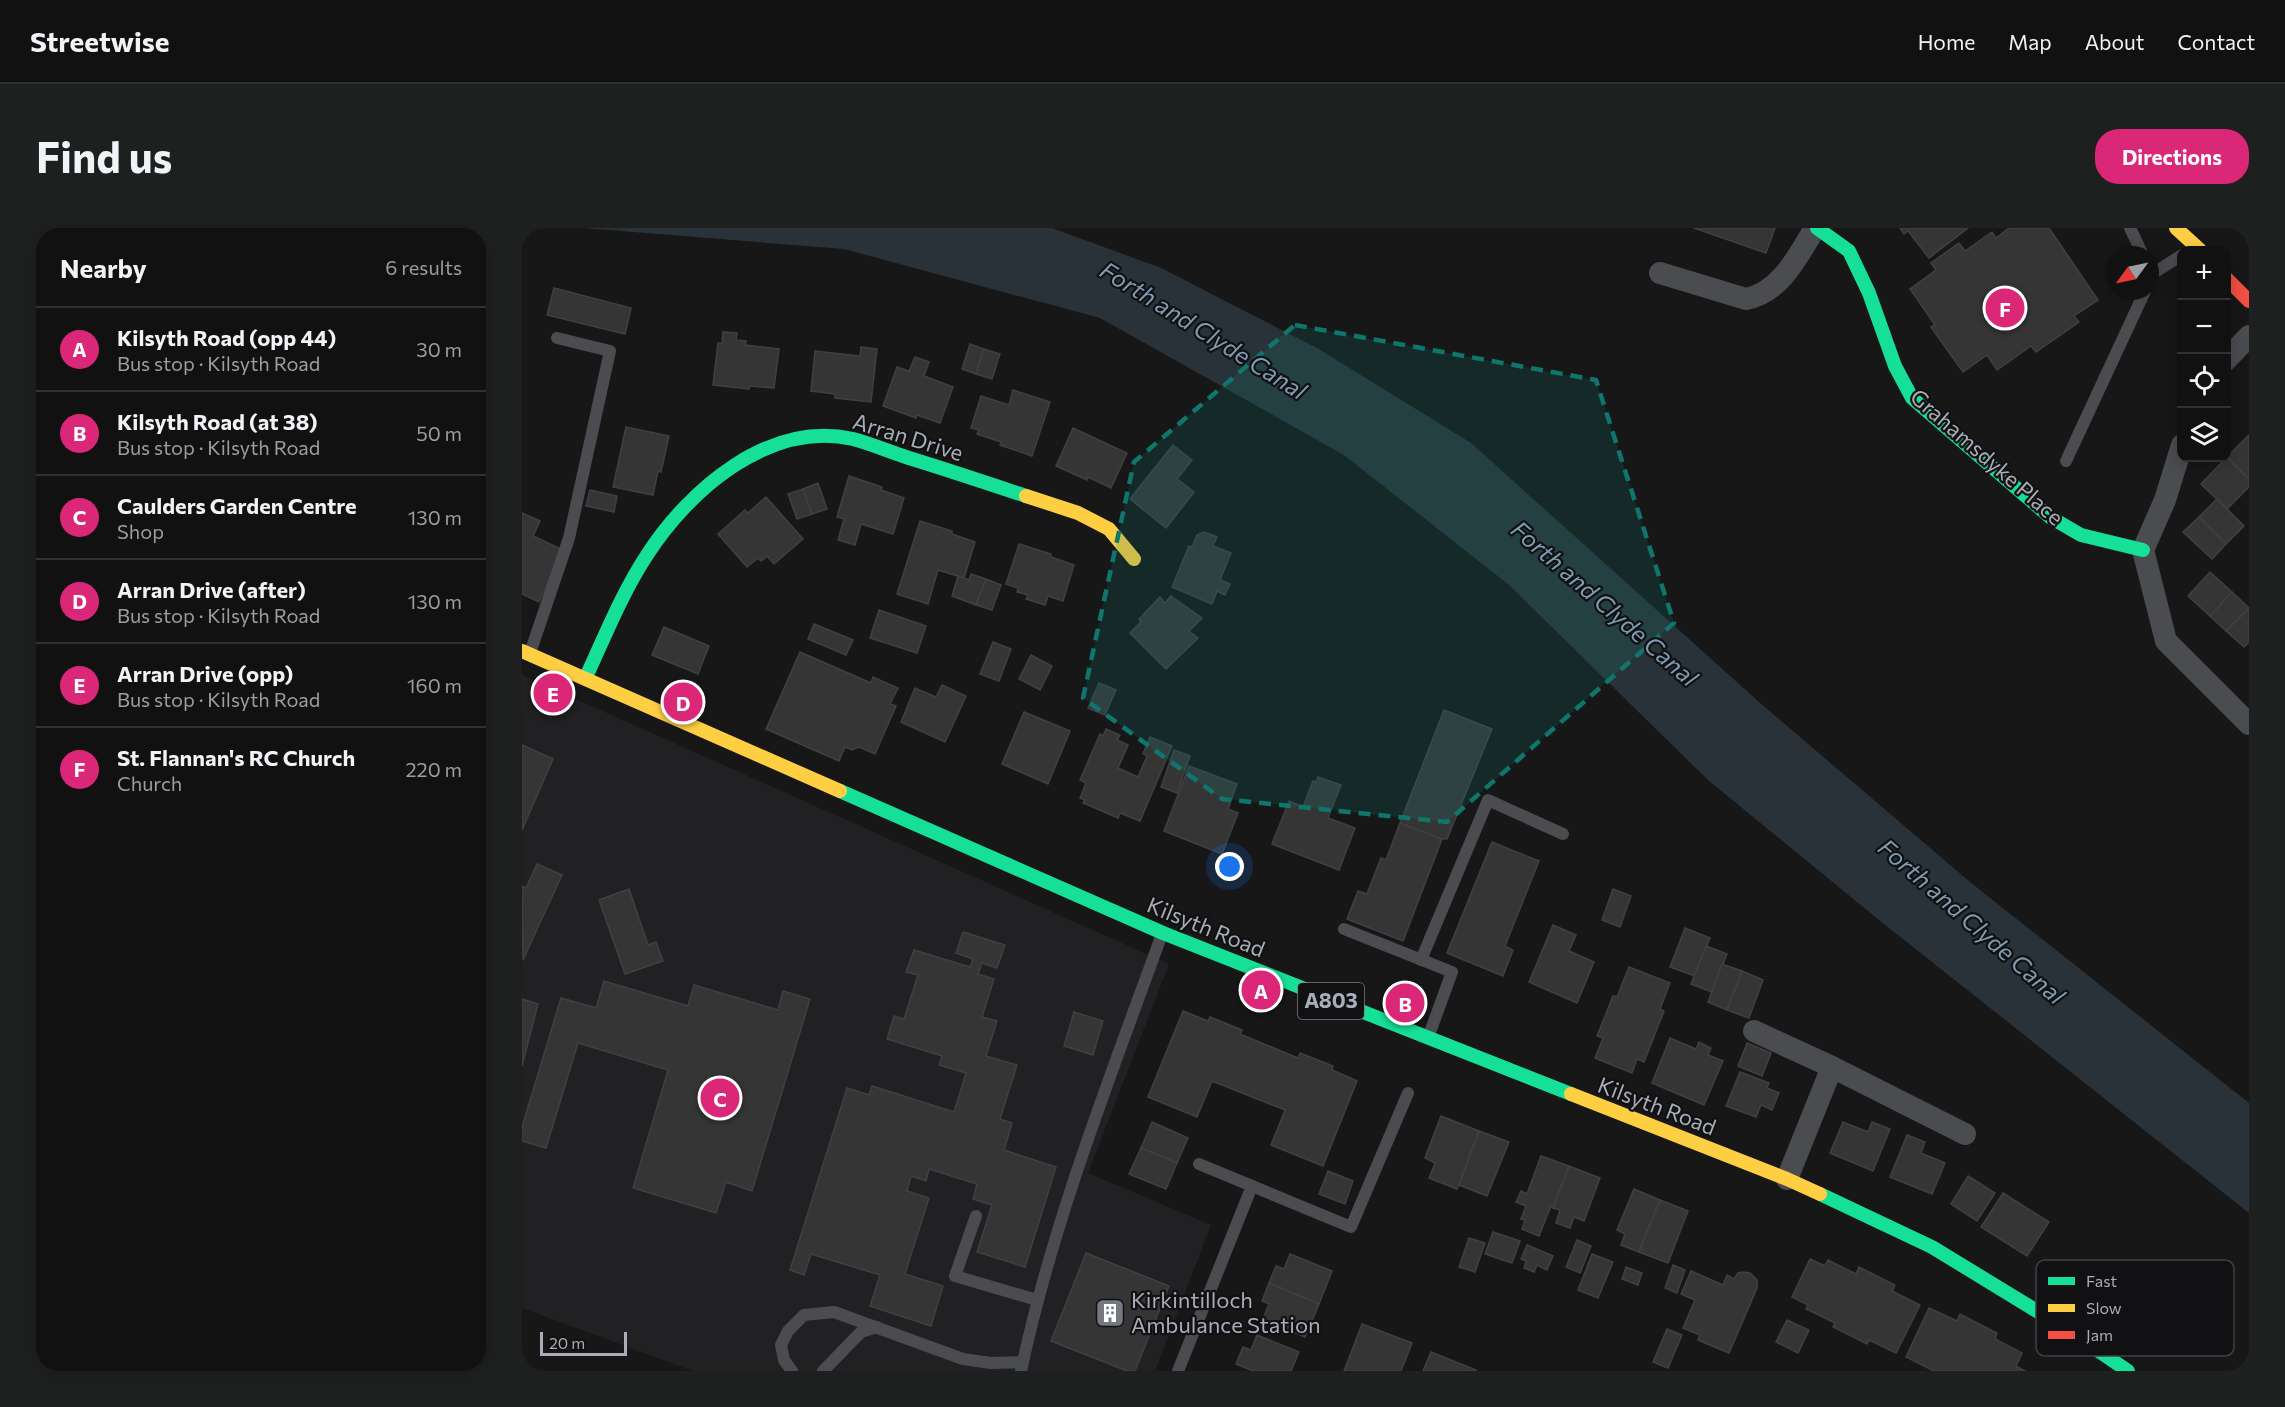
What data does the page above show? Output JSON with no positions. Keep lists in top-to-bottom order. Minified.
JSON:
{"streets":{"main road":["Arran Drive","Grahamsdyke Place","Kilsyth Road","A803"]},"crossings":[["Arran Drive","Kilsyth Road"]],"water":["Forth and Clyde Canal"],"places":{"building":["Kirkintilloch Ambulance Station"]},"legend":["Fast","Slow","Jam"],"scale_bar":"20 m","north":"bottom left","page":{"header":"Streetwise","nav":["Home","Map","About","Contact"],"buttons":"Directions","title":"Find us","heading":["Nearby","6 results"],"map_buttons":["+","−"],"pins":["F","E","D","A","B","C"],"list":[{"mark":"A","name":"Kilsyth Road (opp 44)","note":"Bus stop · Kilsyth Road","value":"30 m"},{"mark":"B","name":"Kilsyth Road (at 38)","note":"Bus stop · Kilsyth Road","value":"50 m"},{"mark":"C","name":"Caulders Garden Centre","note":"Shop","value":"130 m"},{"mark":"D","name":"Arran Drive (after)","note":"Bus stop · Kilsyth Road","value":"130 m"},{"mark":"E","name":"Arran Drive (opp)","note":"Bus stop · Kilsyth Road","value":"160 m"},{"mark":"F","name":"St. Flannan's RC Church","note":"Church","value":"220 m"}],"scale":"20 m"}}
